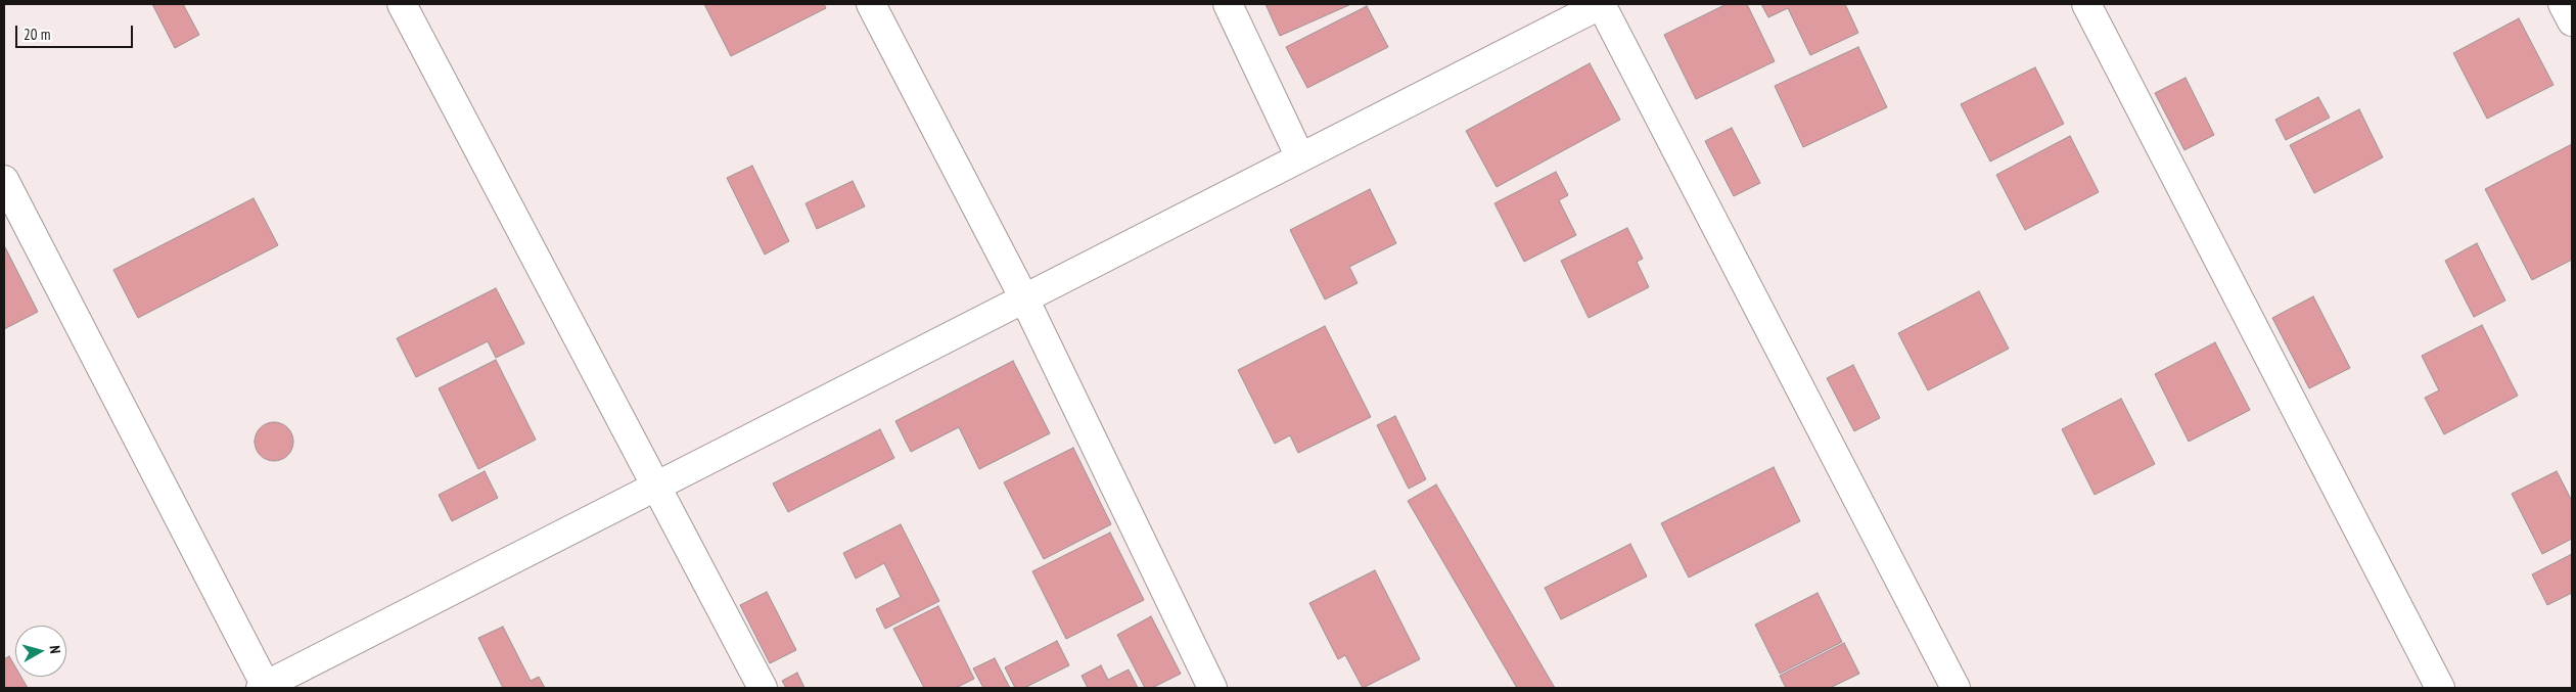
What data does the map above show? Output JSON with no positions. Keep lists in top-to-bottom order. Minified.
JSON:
{"scale_bar":"20 m","north":"right"}
